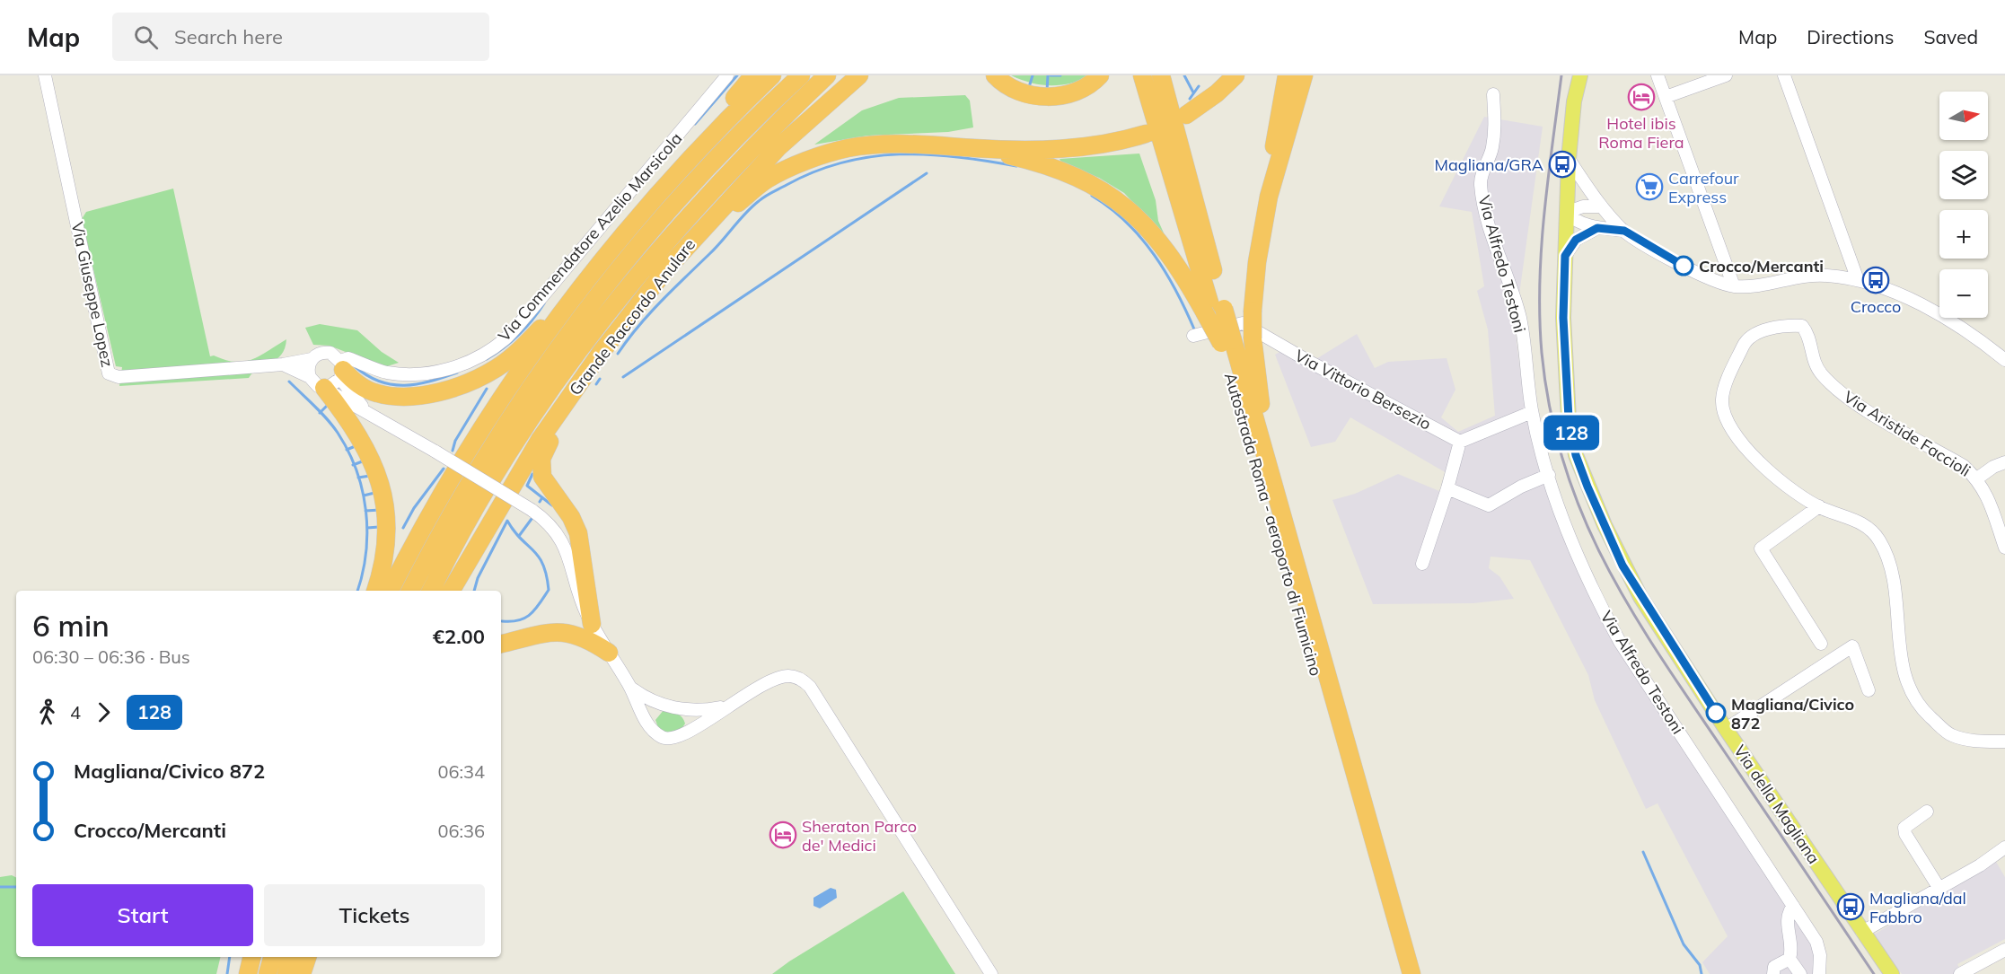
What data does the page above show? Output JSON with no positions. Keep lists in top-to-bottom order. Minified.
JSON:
{"streets":{"highway":["Grande Raccordo Anulare","Autostrada Roma - aeroporto di Fiumicino"],"main road":["Via della Magliana"],"street":["Via Commendatore Azelio Marsicola","Via Alfredo Testoni","Via Giuseppe Lopez","Via Vittorio Bersezio","Via Aristide Faccioli"]},"crossings":[["Via Commendatore Azelio Marsicola","Via Giuseppe Lopez"]],"places":{"hotel":["Hotel ibis Roma Fiera","Sheraton Parco de' Medici"],"bus stop":["Magliana/GRA","Crocco","Magliana/dal Fabbro"],"supermarket":["Carrefour Express"],"other":["Crocco/Mercanti","Magliana/Civico 872"]},"lines":["bus line 128"],"north":"right","page":{"header":"Map","search":"Search here","nav":["Map","Directions","Saved"],"on_map":"128","map_buttons":["+","−"],"heading":["6 min","06:30 – 06:36 · Bus","€2.00"],"legs":["4","128"],"list":[{"name":"Magliana/Civico 872","value":"06:34"},{"name":"Crocco/Mercanti","value":"06:36"}],"buttons":["Start","Tickets"]}}
